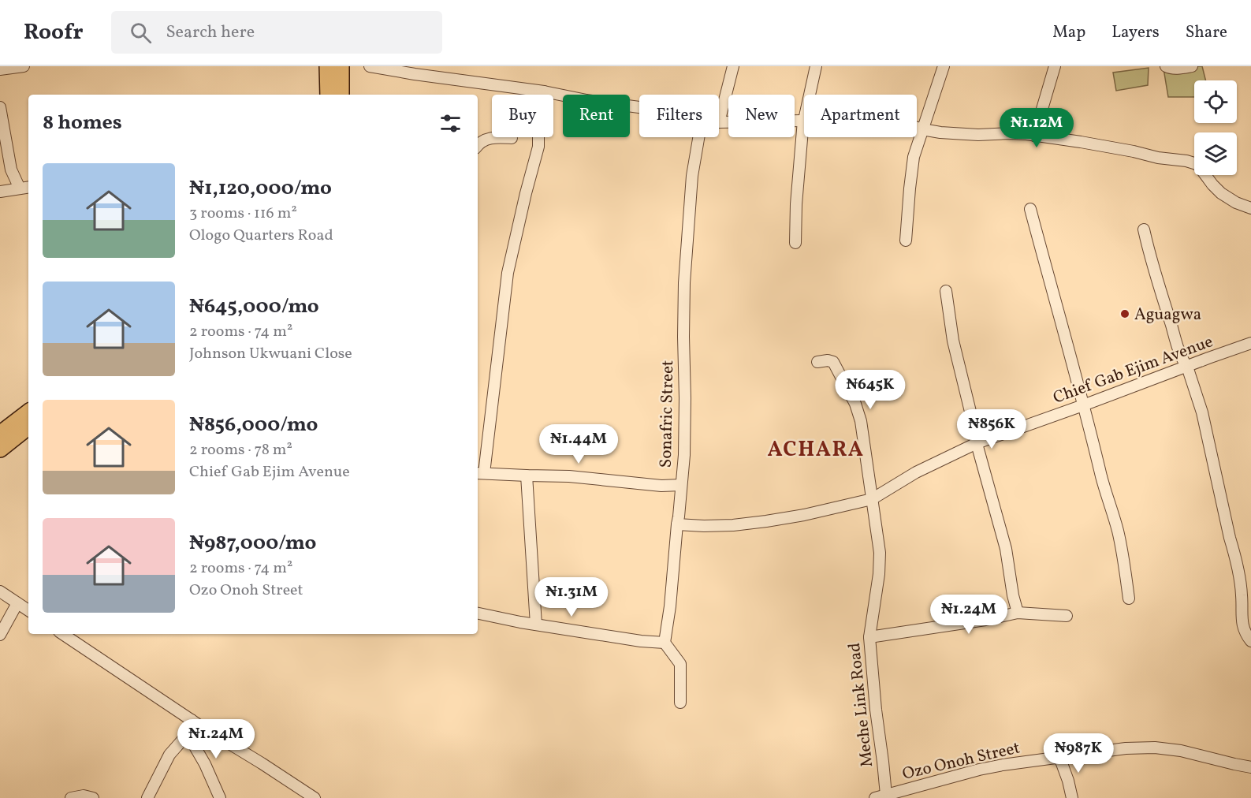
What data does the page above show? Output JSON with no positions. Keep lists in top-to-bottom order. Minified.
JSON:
{"streets":{"street":["Chief Gab Ejim Avenue","Sonafric Street","Meche Link Road","Ozo Onoh Street"]},"crossings":[["Chief Gab Ejim Avenue","Sonafric Street"],["Chief Gab Ejim Avenue","Meche Link Road"],["Meche Link Road","Ozo Onoh Street"]],"districts":["ACHARA"],"places":["Aguagwa"],"page":{"header":"Roofr","search":"Search here","nav":["Map","Layers","Share"],"chip":["Buy","Rent","Filters","New","Apartment"],"heading":"8 homes","price":["₦1.12M","₦645K","₦856K","₦1.44M","₦1.31M","₦1.24M","₦1.24M","₦987K"],"list":[{"name":"₦1,120,000/mo","note":"3 rooms · 116 m² · Ologo Quarters Road"},{"name":"₦645,000/mo","note":"2 rooms · 74 m² · Johnson Ukwuani Close"},{"name":"₦856,000/mo","note":"2 rooms · 78 m² · Chief Gab Ejim Avenue"},{"name":"₦987,000/mo","note":"2 rooms · 74 m² · Ozo Onoh Street"}]}}
